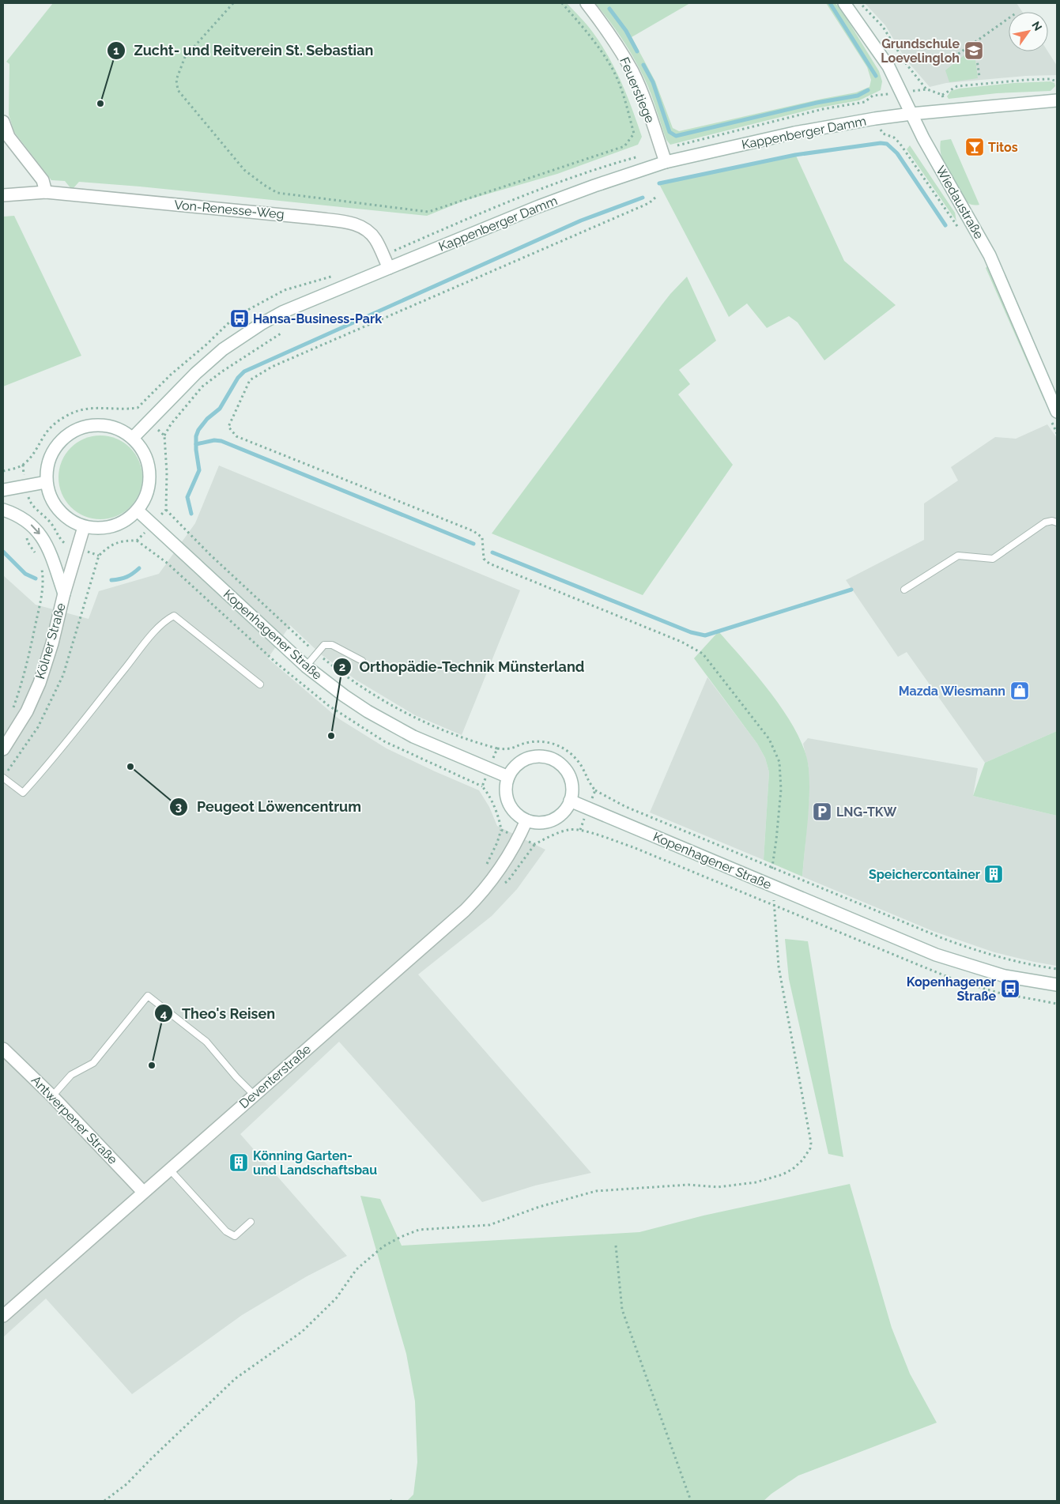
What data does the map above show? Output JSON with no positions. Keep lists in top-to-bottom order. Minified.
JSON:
{"streets":{"main road":["Feuerstiege","Kappenberger Damm","Wiedaustraße","Von-Renesse-Weg","Kopenhagener Straße","Kölner Straße","Deventerstraße","Antwerpener Straße"]},"crossings":[["Feuerstiege","Kappenberger Damm"],["Kappenberger Damm","Wiedaustraße"],["Kappenberger Damm","Von-Renesse-Weg"],["Kappenberger Damm","Kopenhagener Straße"],["Kappenberger Damm","Kölner Straße"],["Kopenhagener Straße","Kölner Straße"],["Kopenhagener Straße","Deventerstraße"],["Deventerstraße","Antwerpener Straße"]],"places":{"school or university":["Grundschule Loevelingloh"],"other":["Zucht- und Reitverein St. Sebastian","Orthopädie-Technik Münsterland","Peugeot Löwencentrum","Theo's Reisen"],"bar":["Titos"],"bus stop":["Hansa-Business-Park","Kopenhagener Straße"],"shop":["Mazda Wiesmann"],"parking":["LNG-TKW"],"building":["Speichercontainer","Könning Garten- und Landschaftsbau"]},"north":"top right"}
